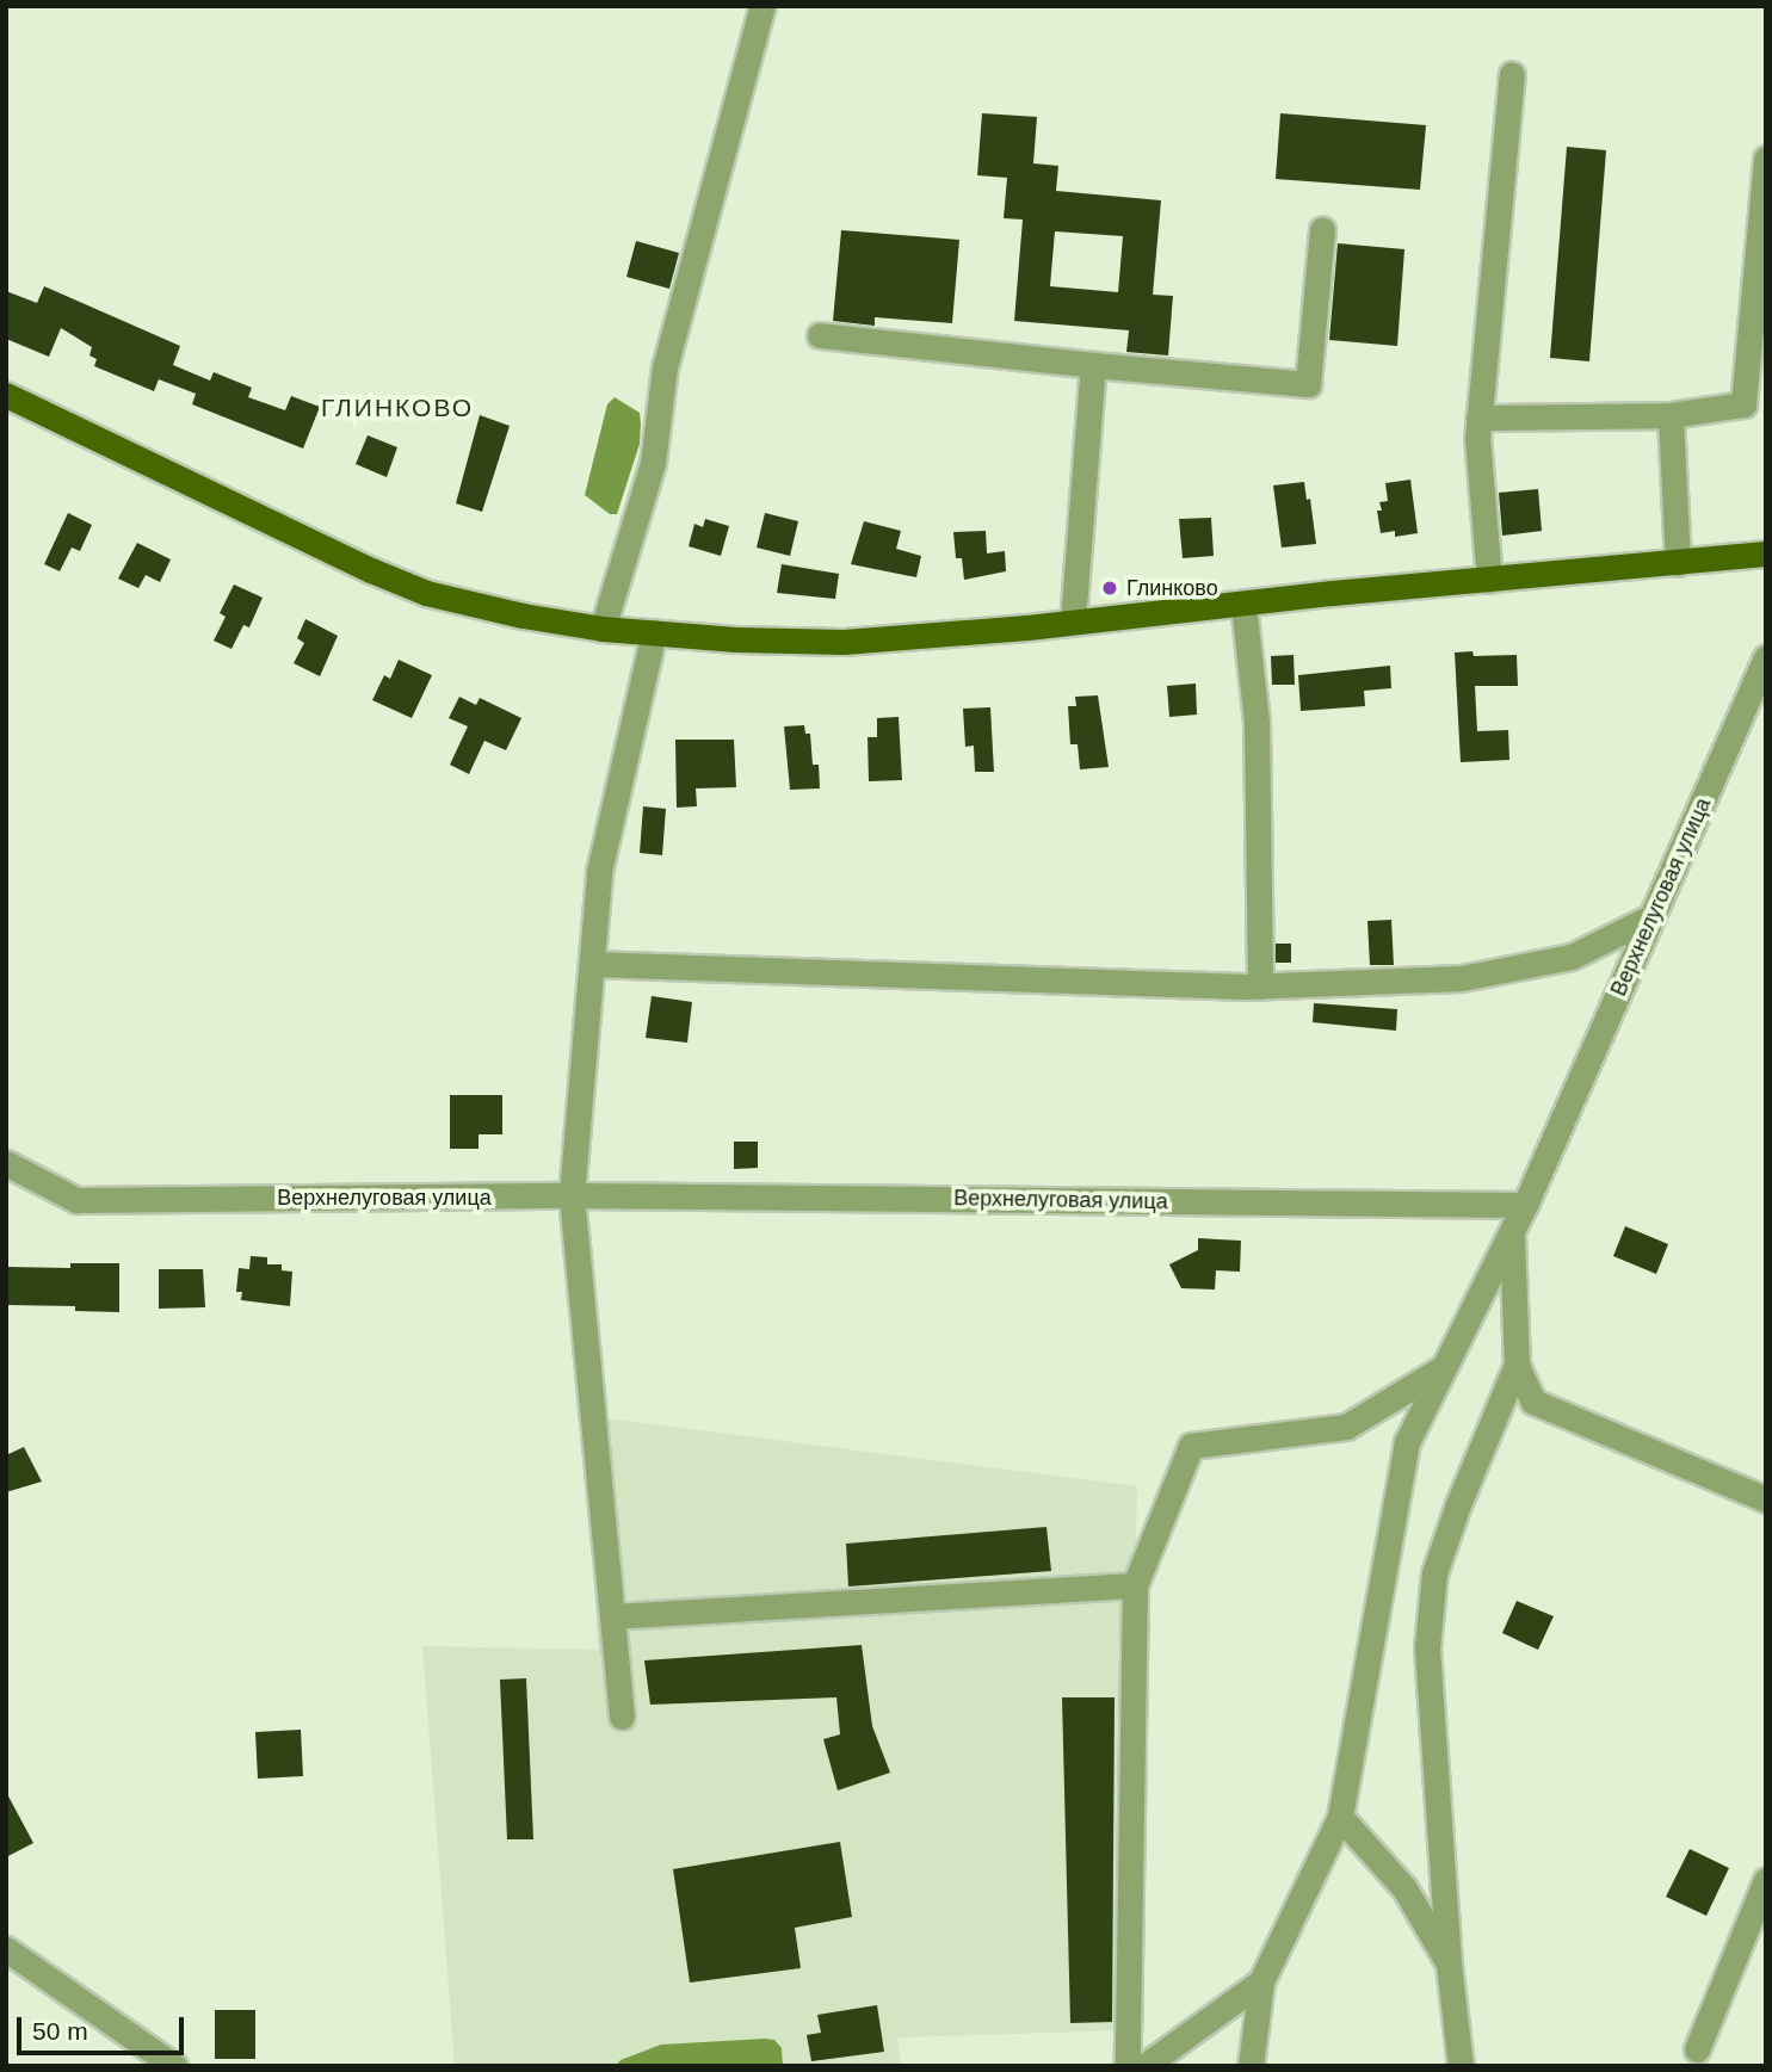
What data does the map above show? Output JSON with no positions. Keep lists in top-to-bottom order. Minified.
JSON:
{"streets":{"street":["Верхнелуговая улица"]},"districts":["ГЛИНКОВО"],"places":["Глинково"],"scale_bar":"50 m"}
